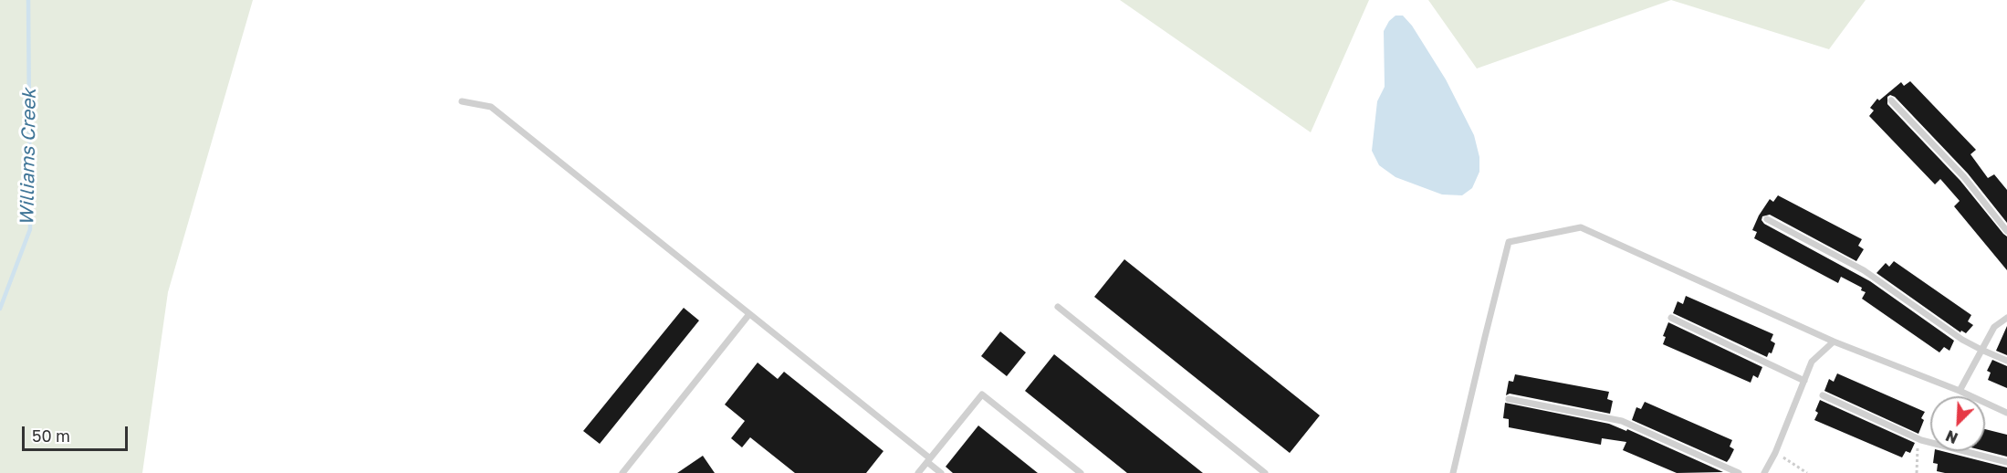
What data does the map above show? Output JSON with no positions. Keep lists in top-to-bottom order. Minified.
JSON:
{"water":["Williams Creek"],"scale_bar":"50 m","north":"bottom left"}
